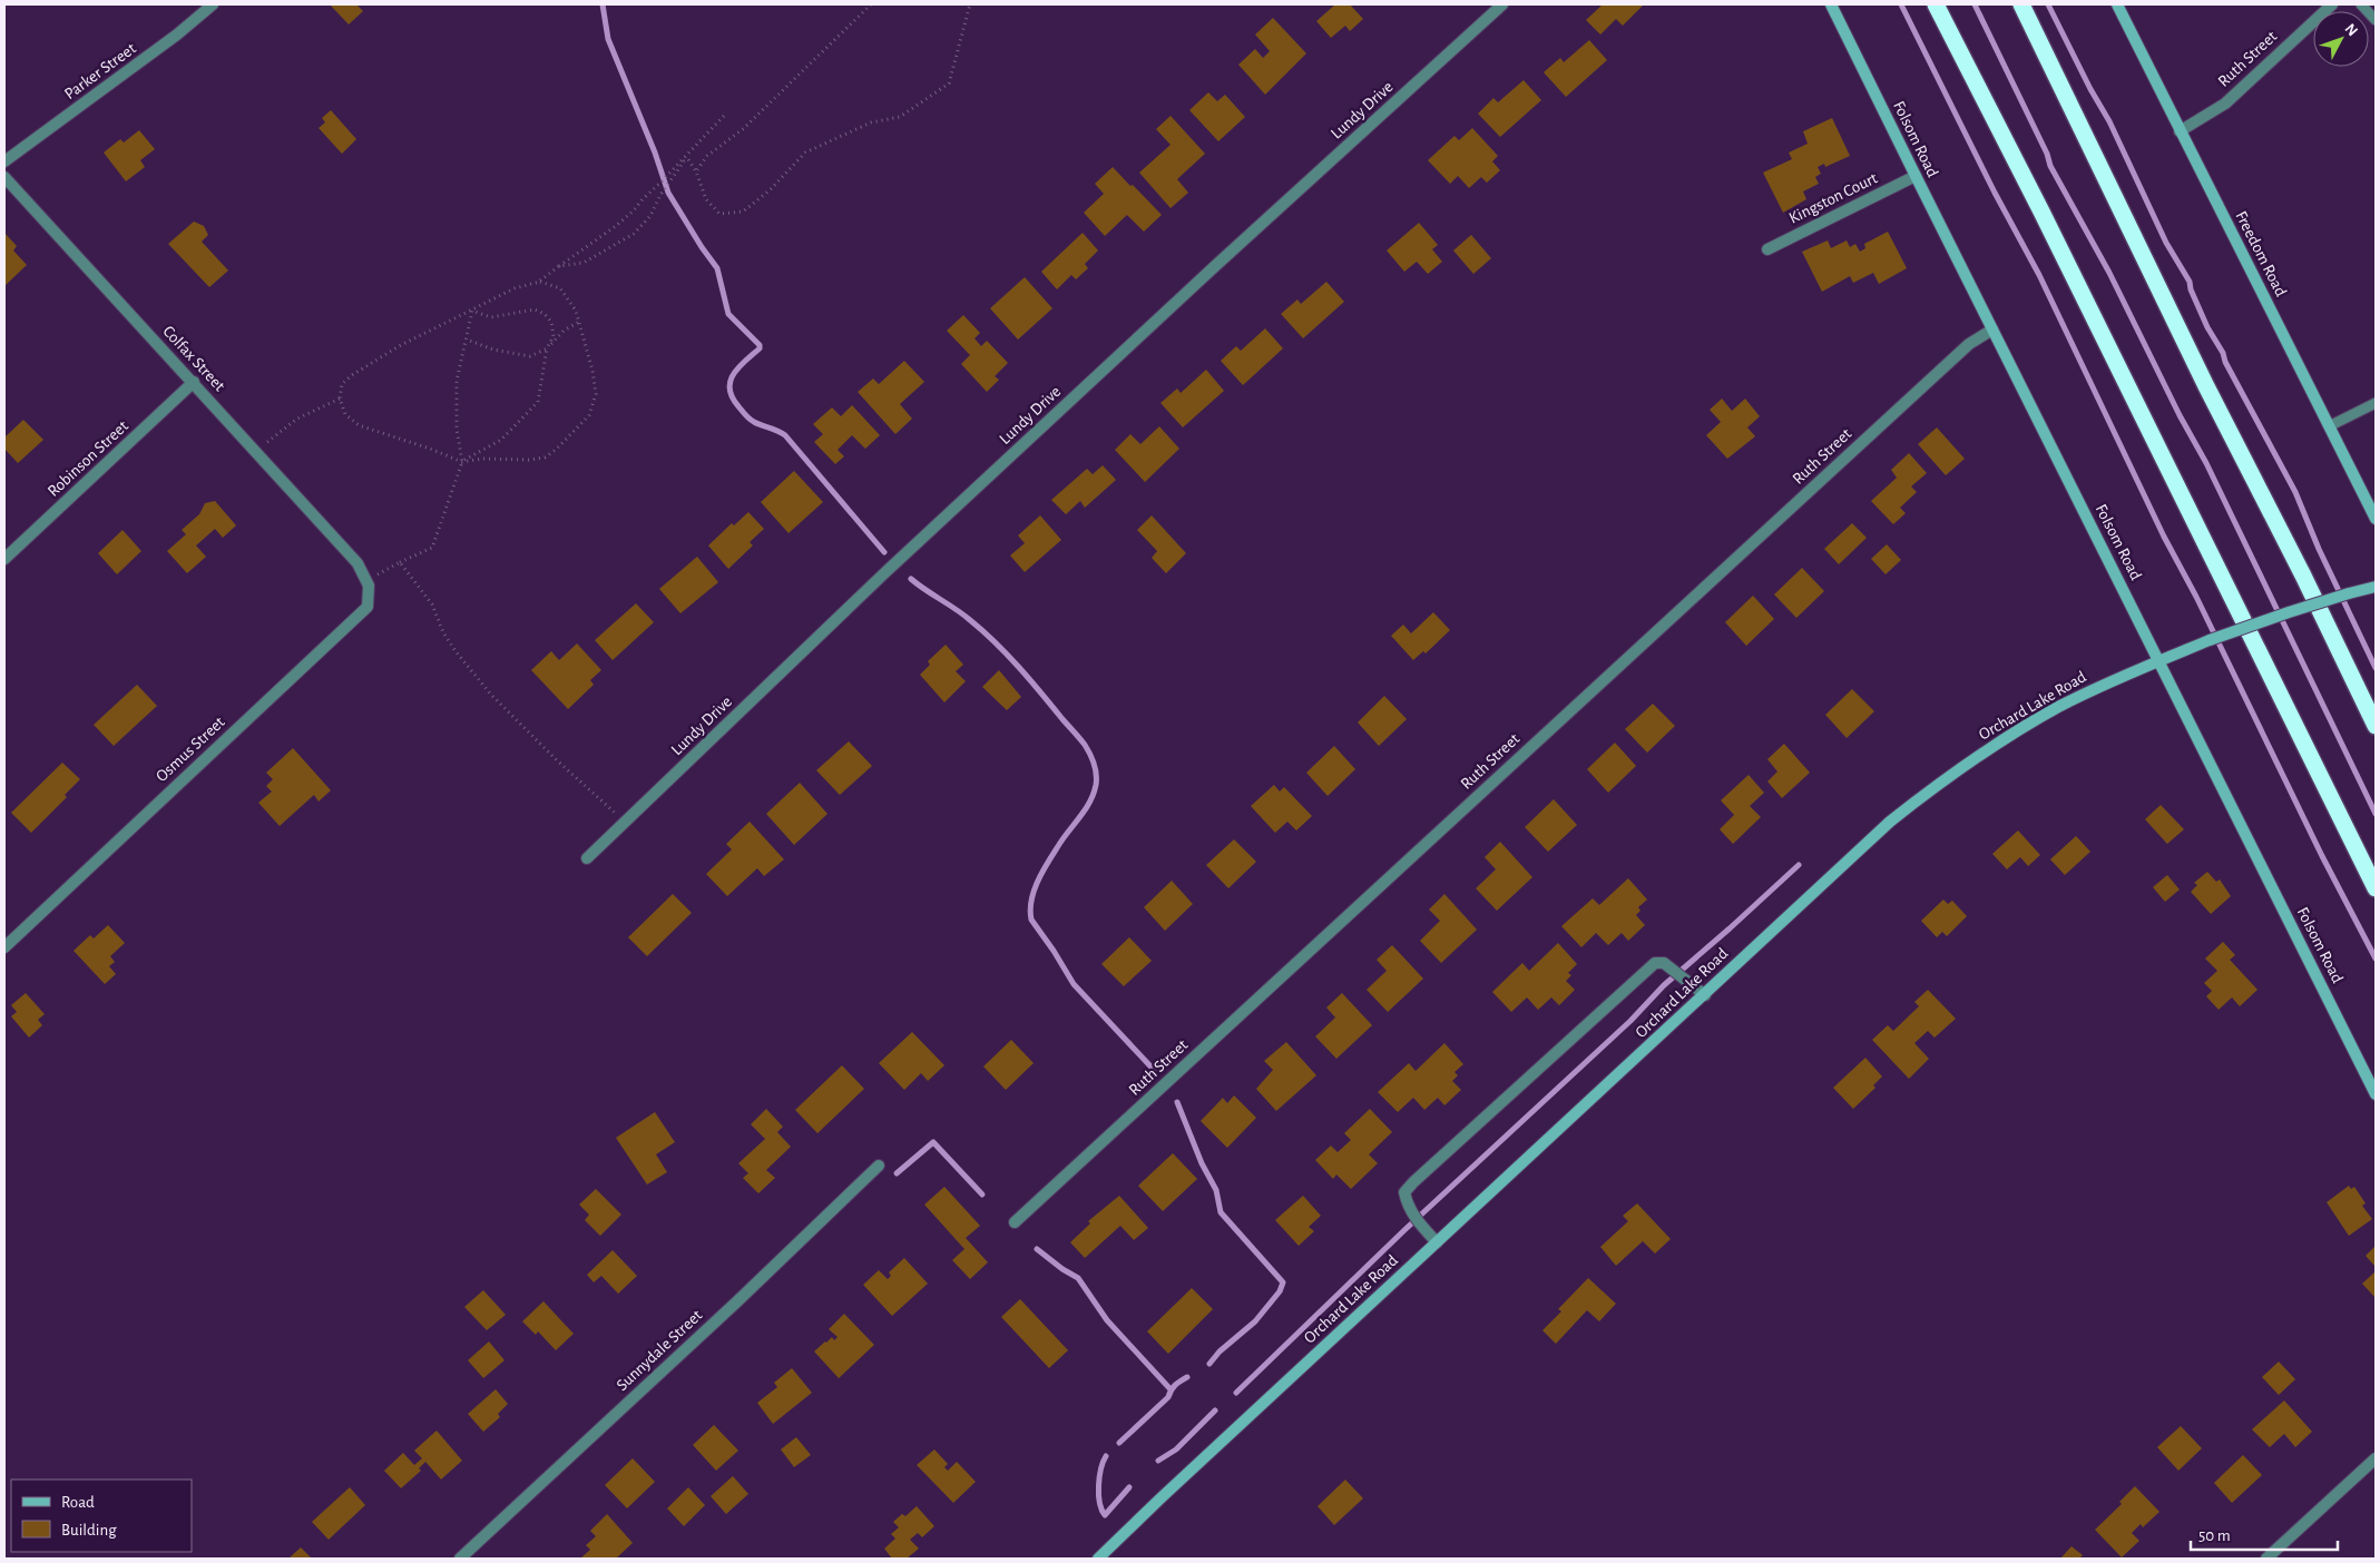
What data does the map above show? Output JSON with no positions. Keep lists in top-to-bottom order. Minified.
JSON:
{"streets":{"street":["Ruth Street","Parker Street","Lundy Drive","Folsom Road","Kingston Court","Freedom Road","Colfax Street","Robinson Street","Orchard Lake Road","Osmus Street","Sunnydale Street"]},"crossings":[["Ruth Street","Folsom Road"],["Ruth Street","Freedom Road"],["Folsom Road","Kingston Court"],["Folsom Road","Orchard Lake Road"],["Colfax Street","Robinson Street"],["Colfax Street","Osmus Street"]],"legend":["Road","Building"],"scale_bar":"50 m","north":"top right"}
